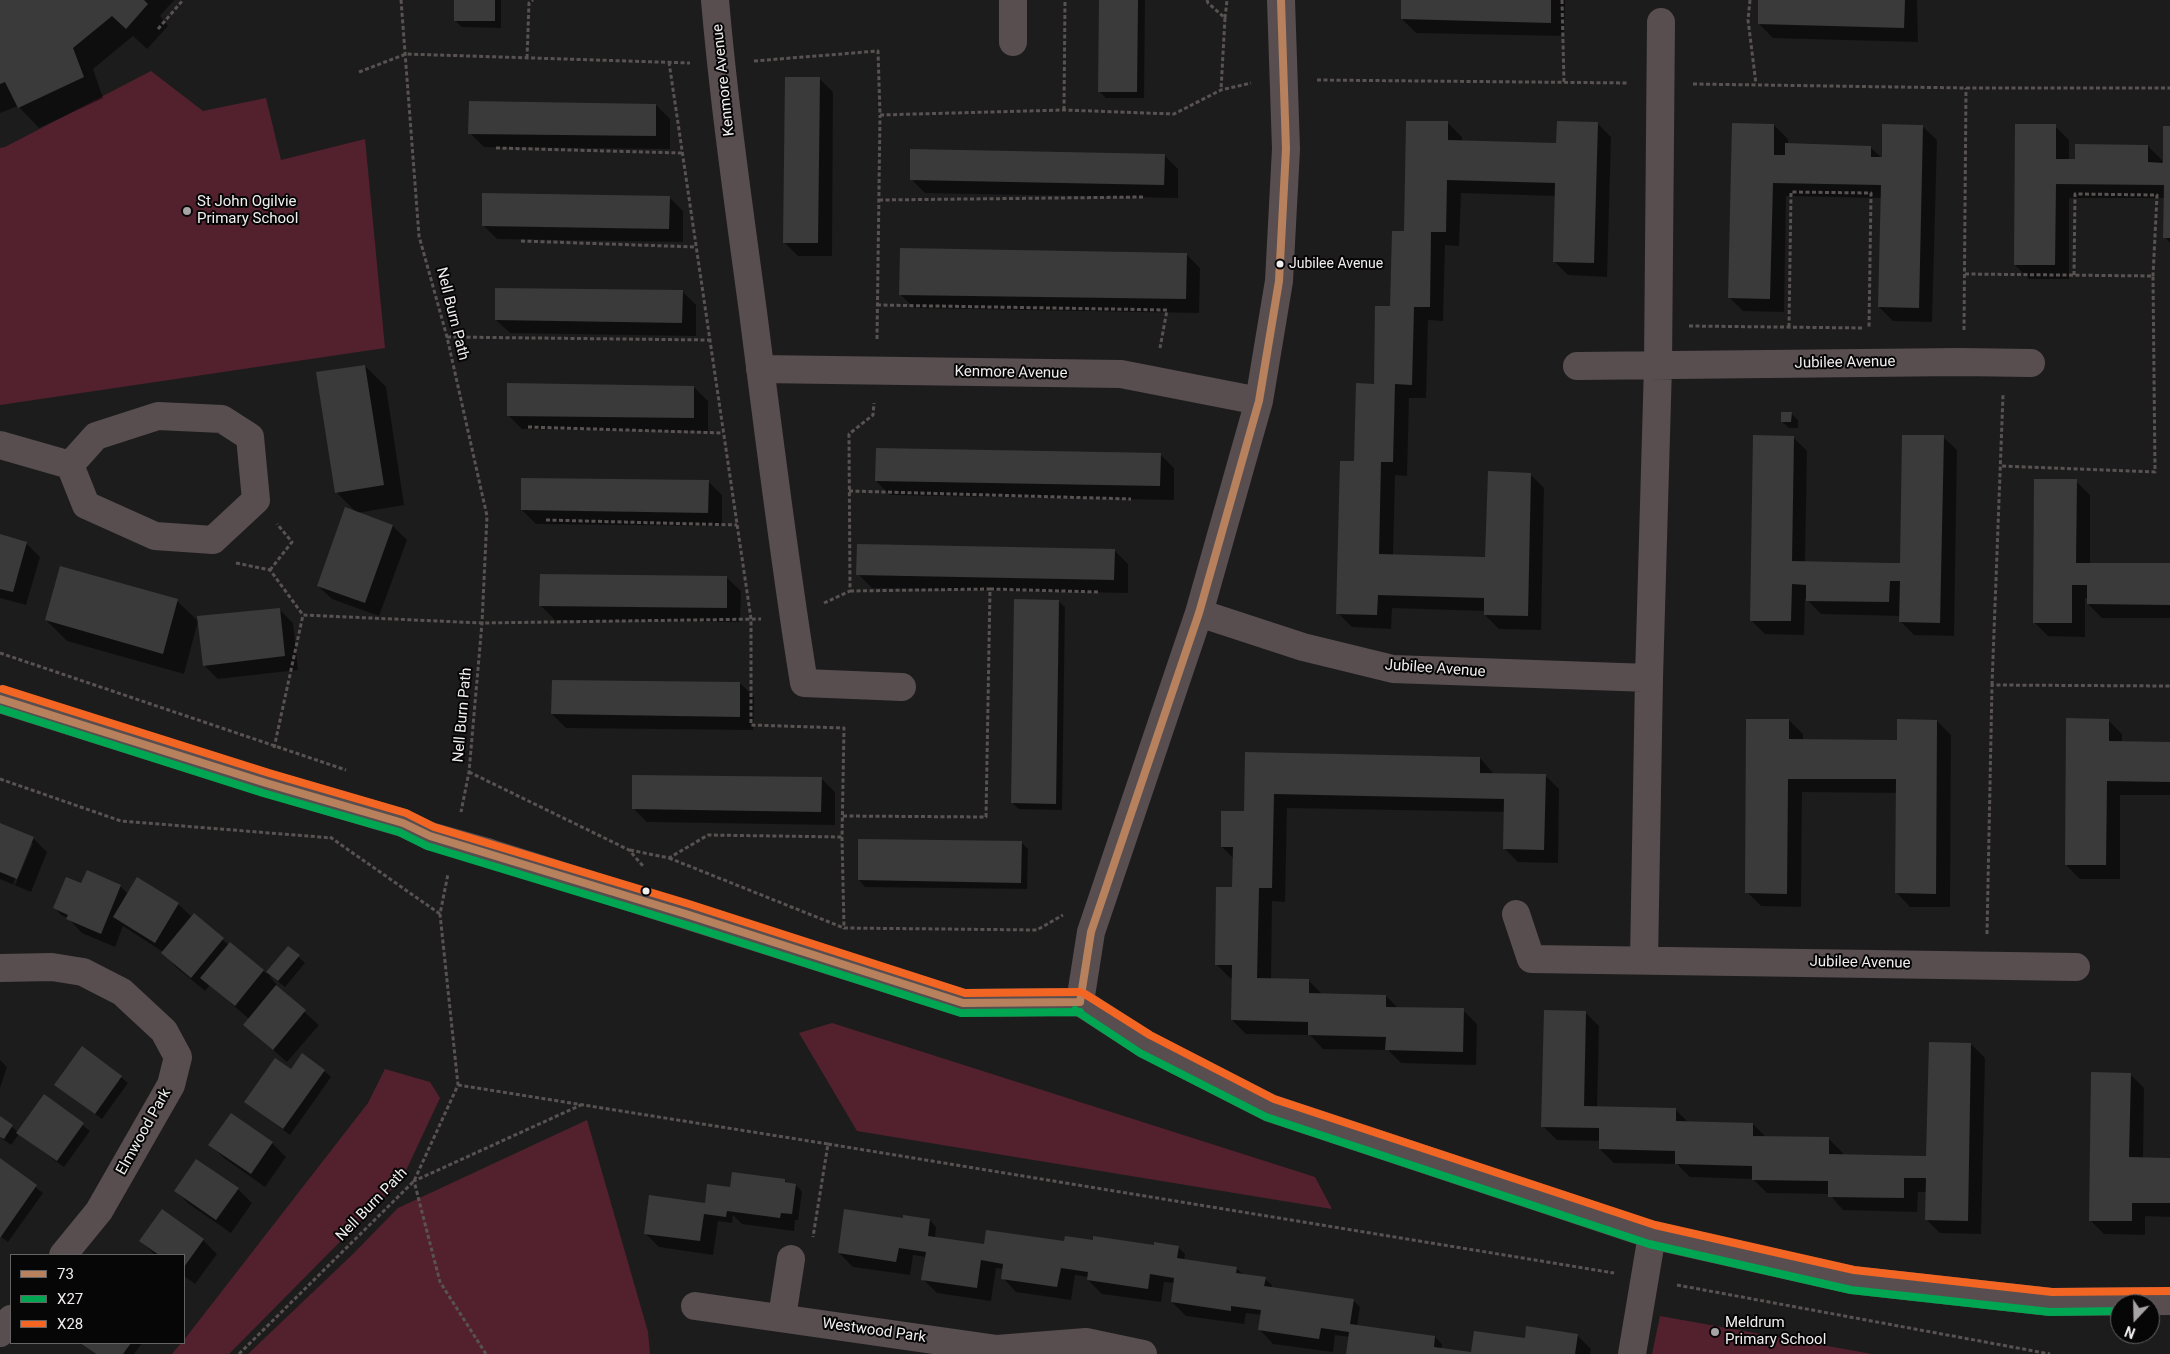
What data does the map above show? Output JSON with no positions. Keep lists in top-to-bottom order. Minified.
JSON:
{"streets":{"street":["Kenmore Avenue","Jubilee Avenue","Elmwood Park","Westwood Park"],"path":["Nell Burn Path"]},"places":["St John Ogilvie Primary School","Jubilee Avenue","Meldrum Primary School"],"lines":["transit line 73","transit line X28","transit line X27"],"legend":["73","X27","X28"],"north":"bottom"}
